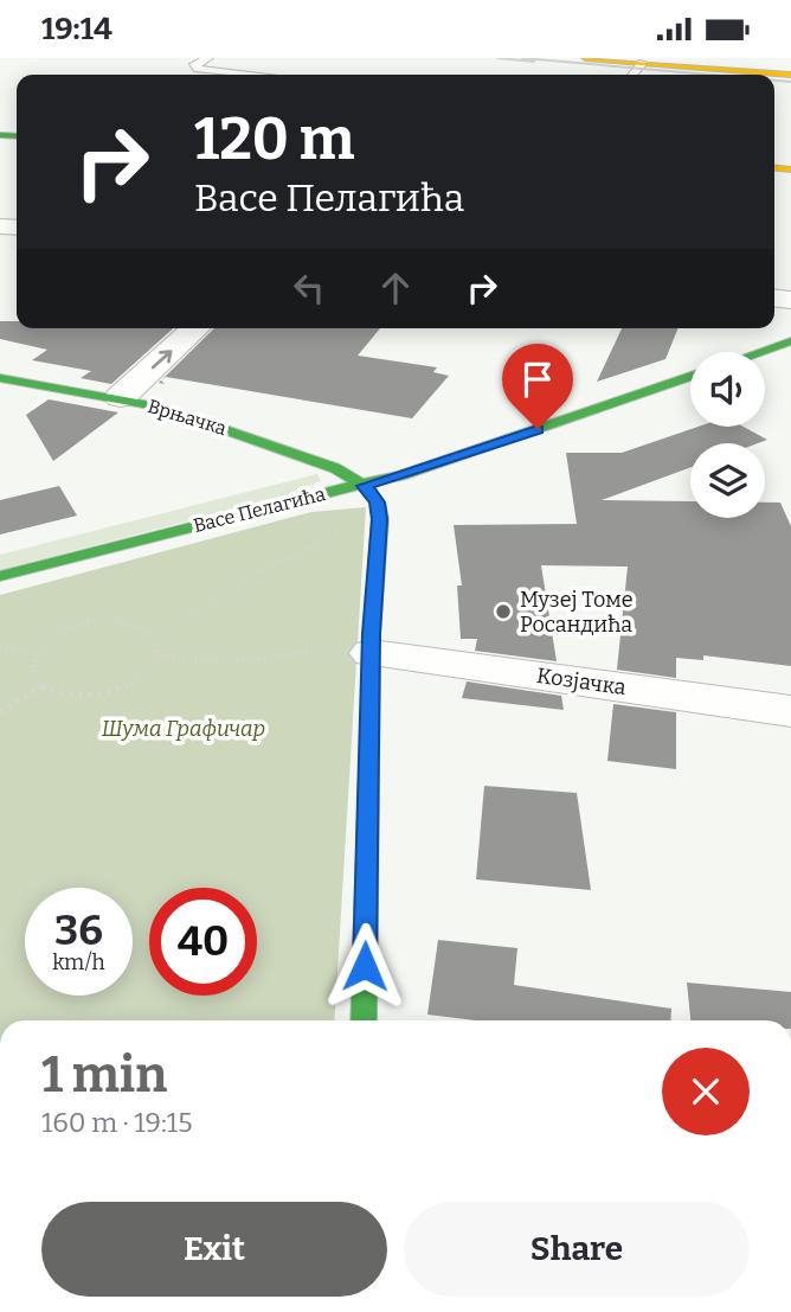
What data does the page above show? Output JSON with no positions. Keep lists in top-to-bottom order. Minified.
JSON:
{"streets":{"street":["Врњачка","Васе Пелагића","Козјачка"]},"crossings":[["Врњачка","Васе Пелагића"]],"parks":["Шума Графичар"],"places":["Музеј Томе Росандића"],"page":{"status":"19:14","turn":["120 m","Васе Пелагића"],"speed":"36 km/h","limit":"40","heading":["1 min","160 m · 19:15"],"buttons":["Exit","Share"]}}
